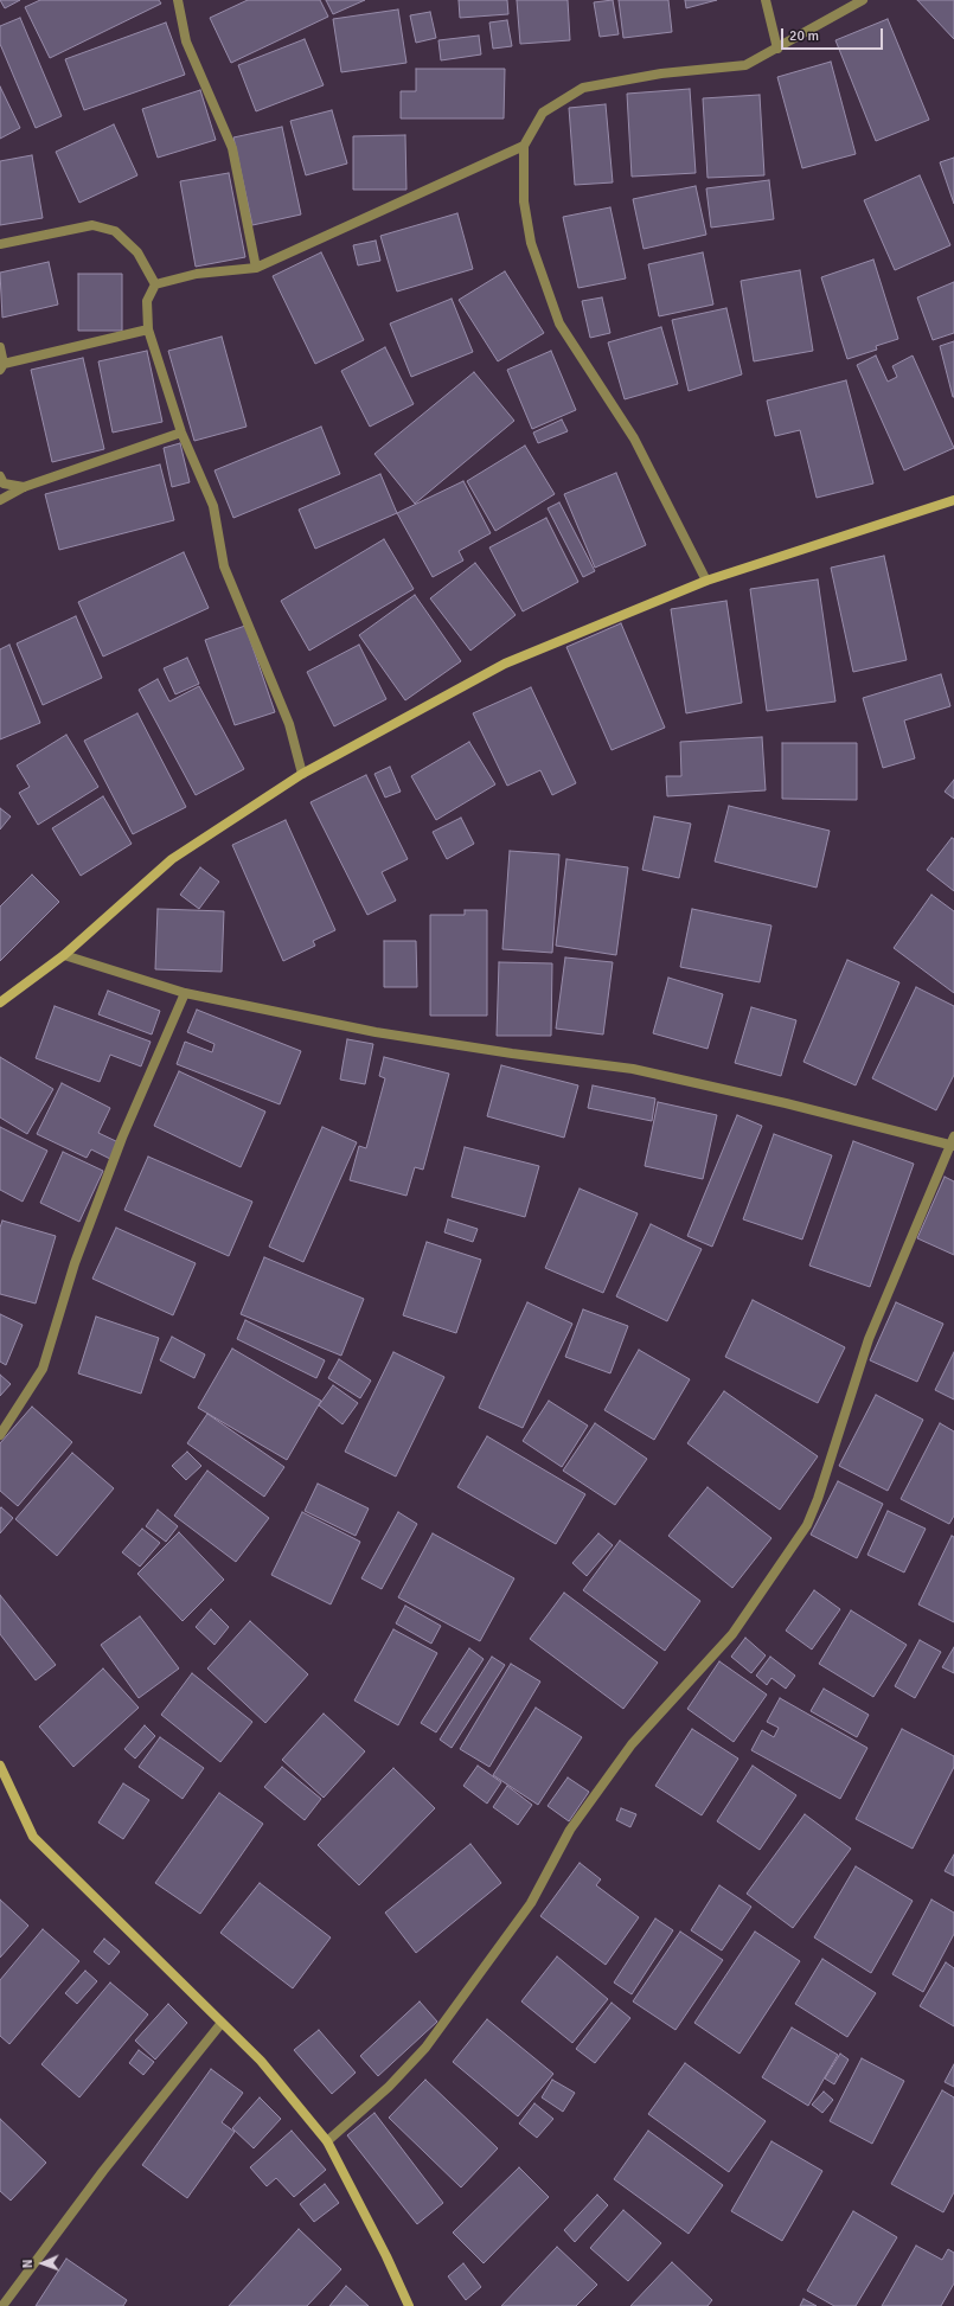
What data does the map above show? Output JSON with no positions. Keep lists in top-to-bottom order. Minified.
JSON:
{"scale_bar":"20 m","north":"left"}
